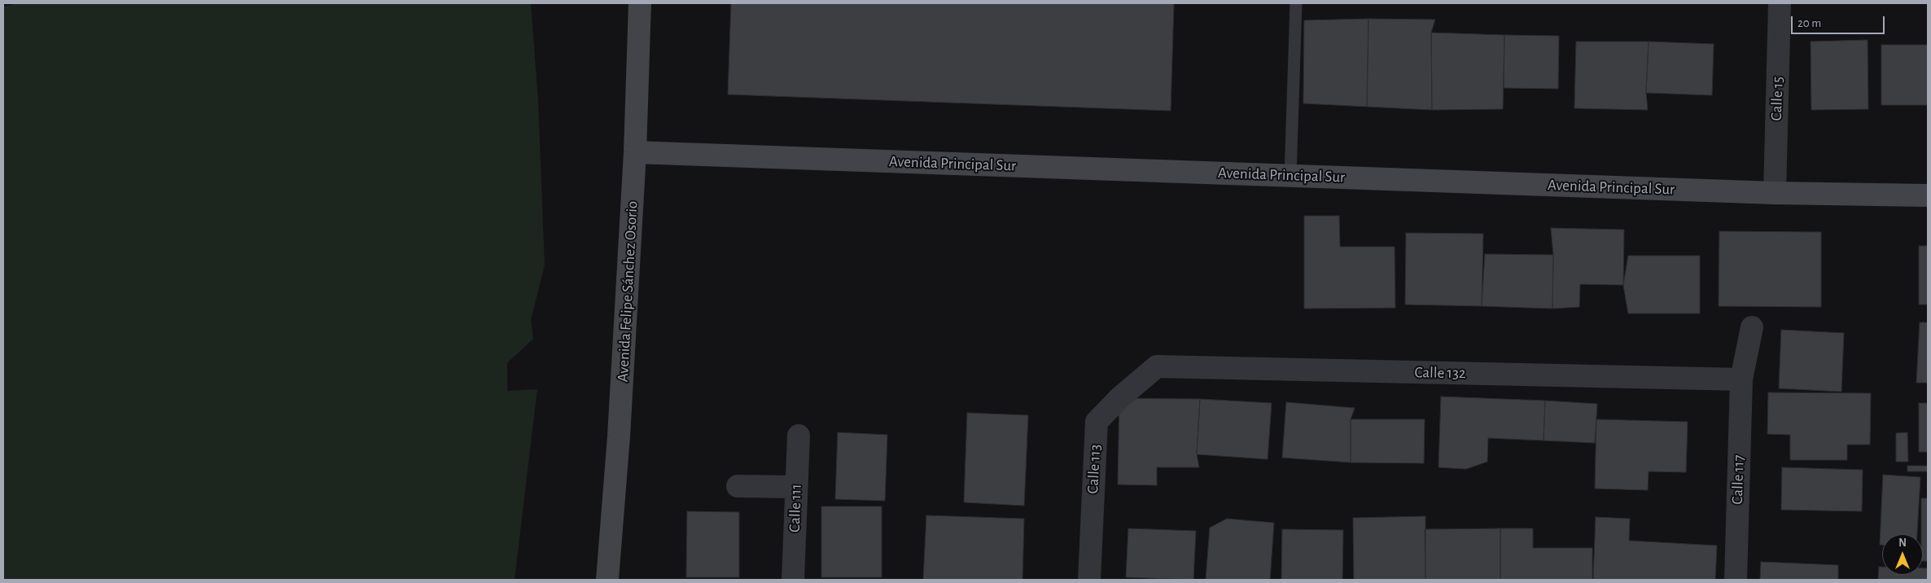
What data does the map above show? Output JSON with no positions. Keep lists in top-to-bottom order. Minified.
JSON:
{"streets":{"street":["Calle 15","Avenida Principal Sur","Avenida Felipe Sánchez Osorio","Calle 132","Calle 113","Calle 117","Calle 111"]},"crossings":[["Calle 15","Avenida Principal Sur"],["Avenida Principal Sur","Avenida Felipe Sánchez Osorio"],["Calle 132","Calle 113"],["Calle 132","Calle 117"]],"scale_bar":"20 m","north":"top"}
